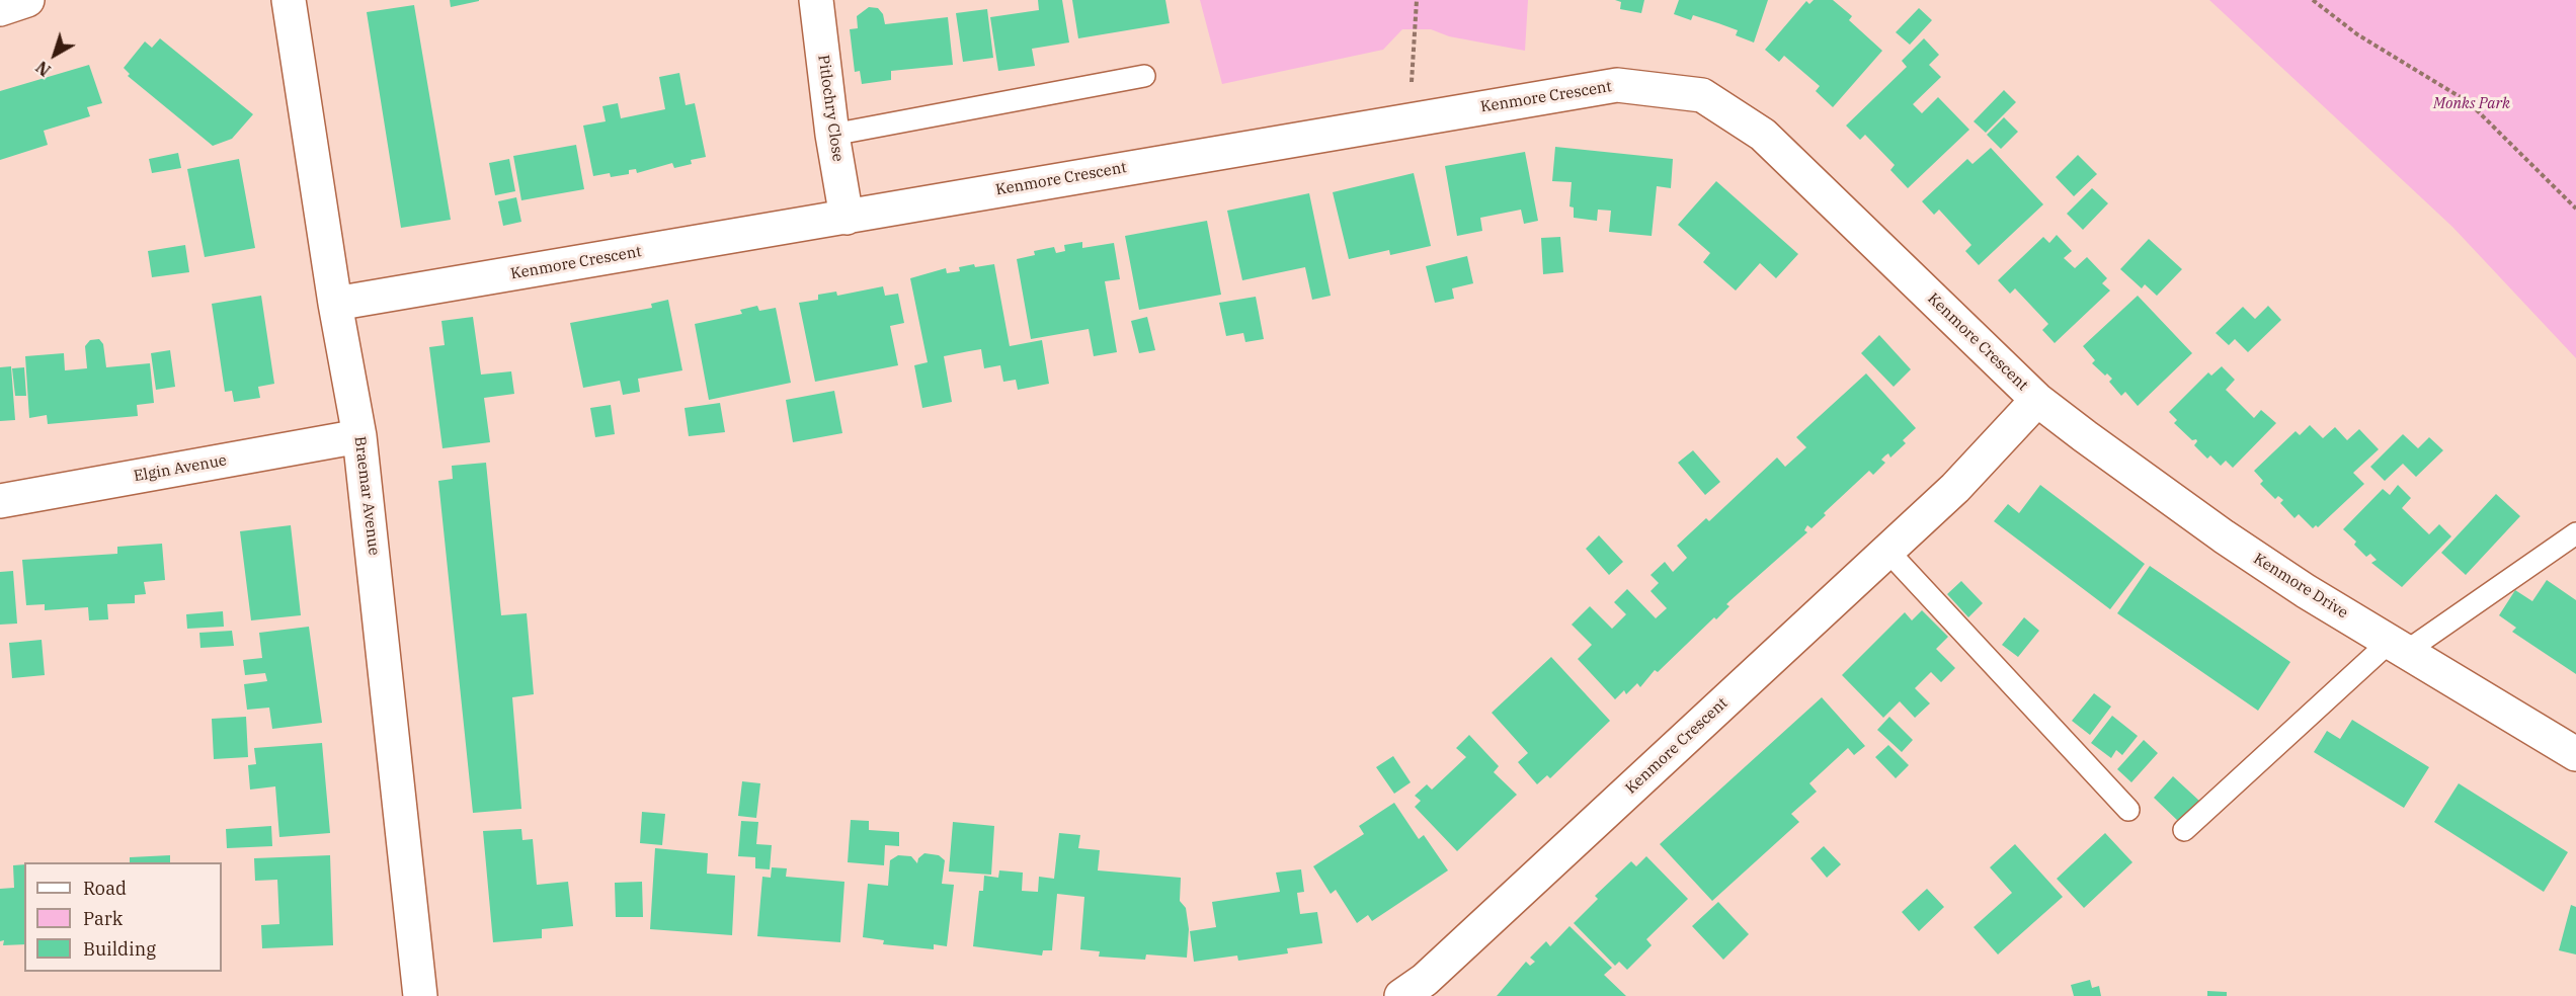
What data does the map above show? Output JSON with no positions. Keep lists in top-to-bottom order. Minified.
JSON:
{"streets":{"street":["Kenmore Crescent","Pitlochry Close","Elgin Avenue","Braemar Avenue","Kenmore Drive"]},"crossings":[["Kenmore Crescent","Pitlochry Close"],["Kenmore Crescent","Braemar Avenue"],["Kenmore Crescent","Kenmore Drive"],["Elgin Avenue","Braemar Avenue"]],"parks":["Monks Park"],"legend":["Road","Park","Building"],"north":"bottom left"}
